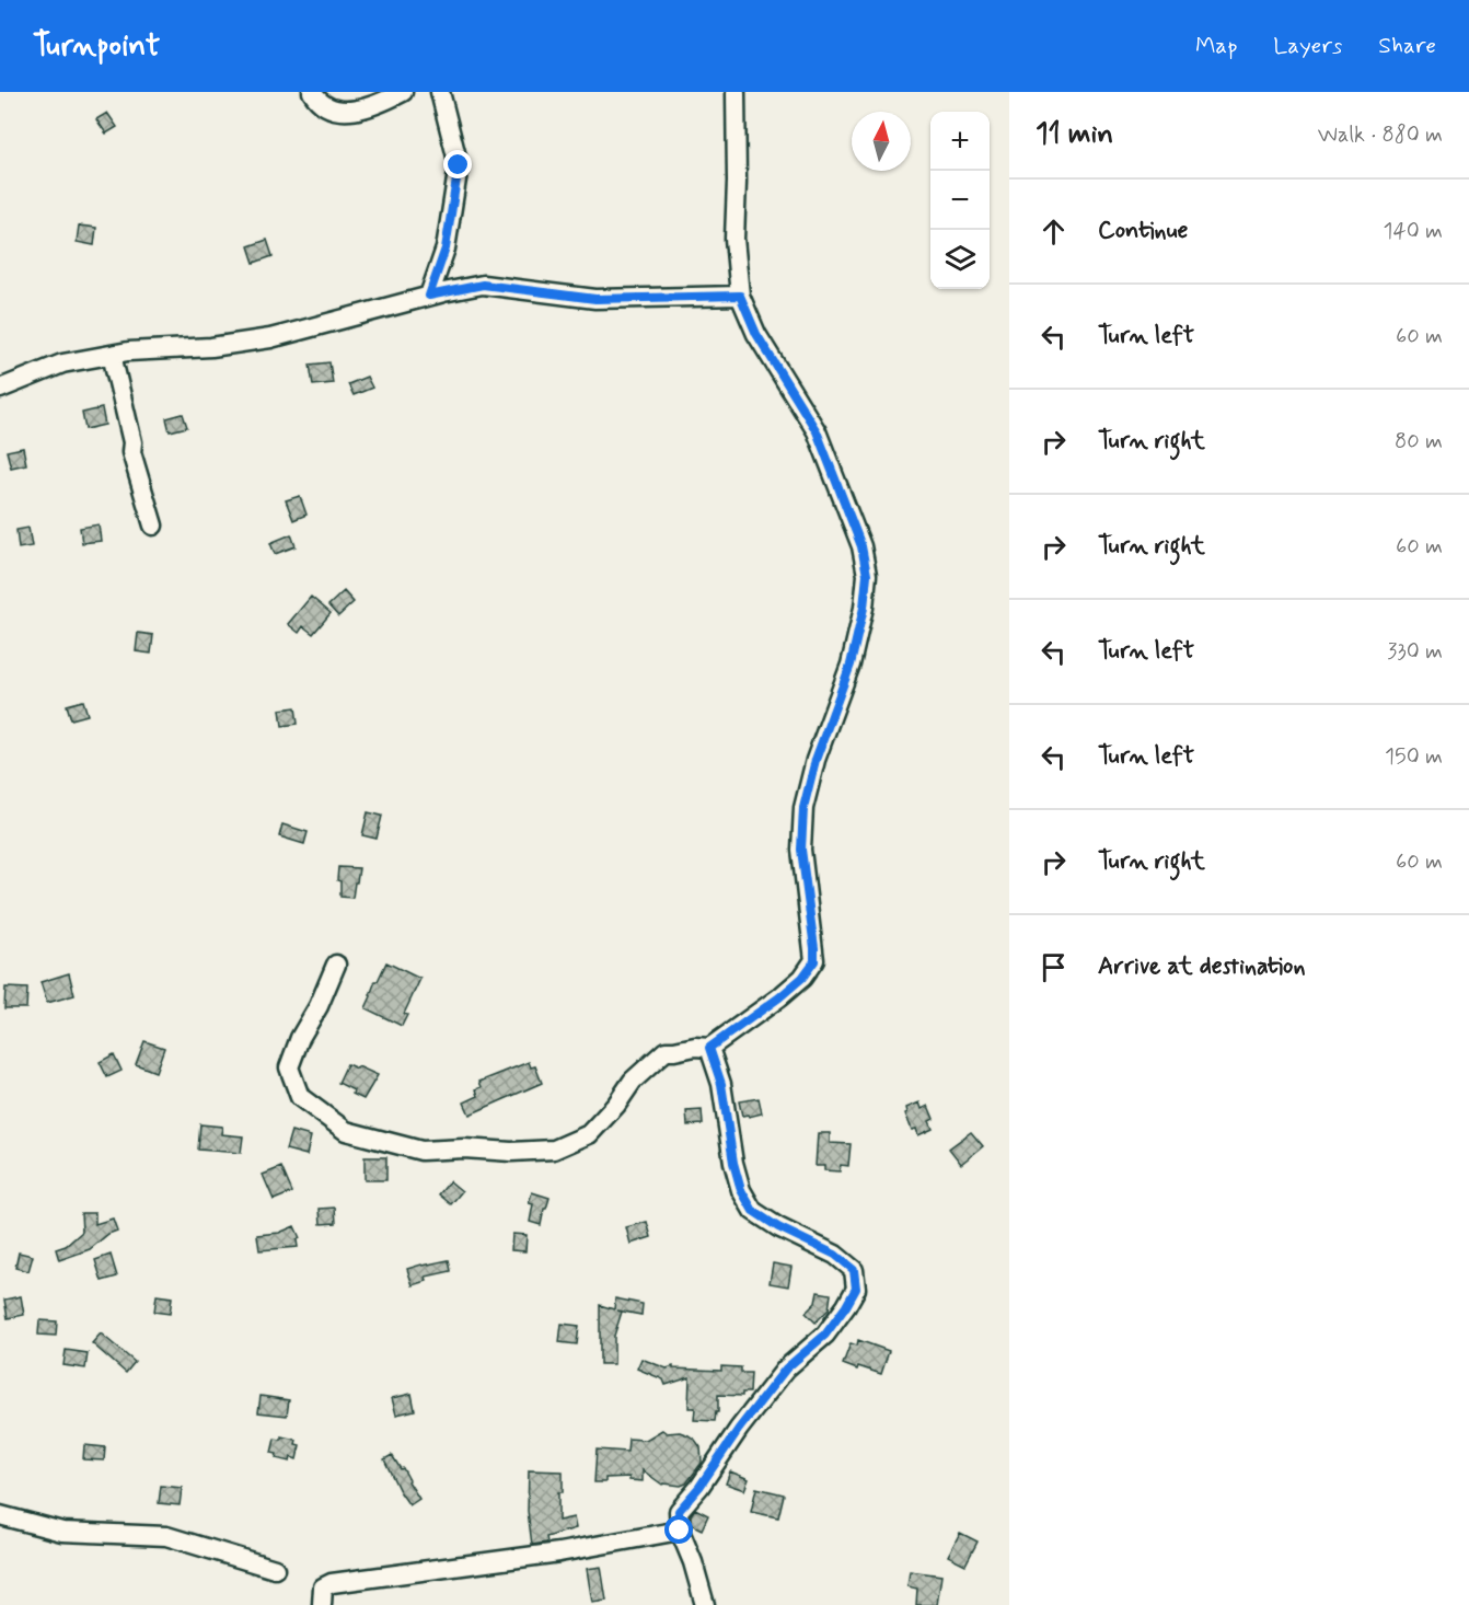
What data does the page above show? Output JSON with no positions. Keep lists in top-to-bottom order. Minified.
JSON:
{"north":"top","page":{"header":"Turnpoint","nav":["Map","Layers","Share"],"heading":["11 min","Walk · 880 m"],"map_buttons":["+","−"],"list":[["Continue","140 m"],["Turn left","60 m"],["Turn right","80 m"],["Turn right","60 m"],["Turn left","330 m"],["Turn left","150 m"],["Turn right","60 m"],"Arrive at destination"]}}
